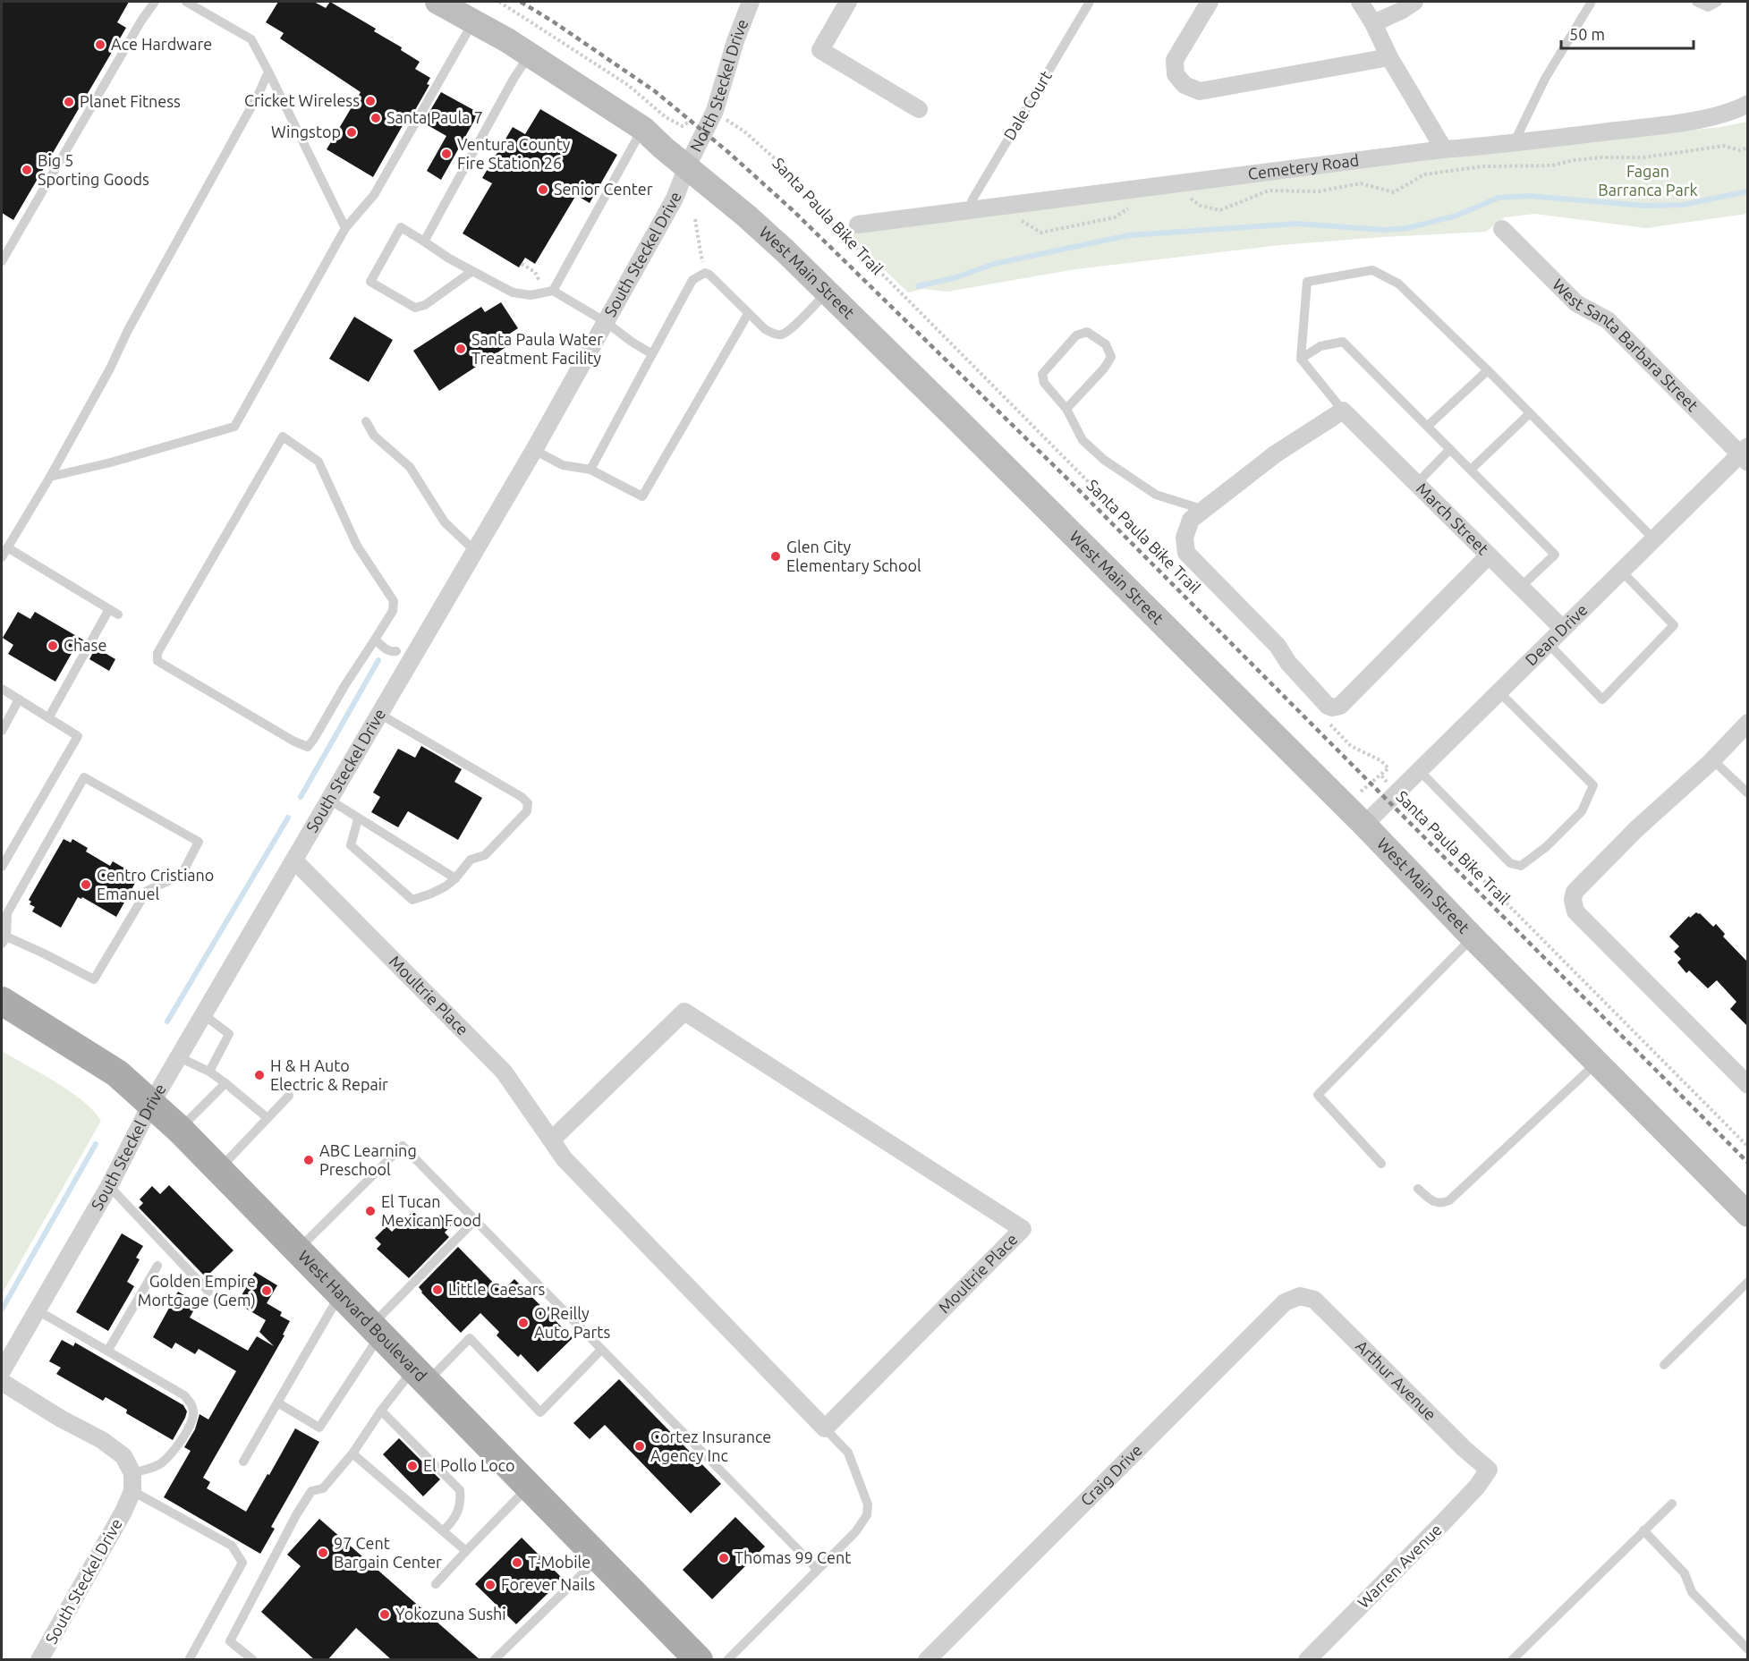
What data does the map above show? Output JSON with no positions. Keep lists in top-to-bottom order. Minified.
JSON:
{"streets":{"main road":["West Harvard Boulevard"],"street":["North Steckel Drive","Cemetery Road","South Steckel Drive","West Main Street","West Santa Barbara Street","March Street","Dean Drive","Moultrie Place","Arthur Avenue","Craig Drive","Warren Avenue"],"lane":["Dale Court"],"path":["Santa Paula Bike Trail"]},"crossings":[["North Steckel Drive","Santa Paula Bike Trail"],["North Steckel Drive","South Steckel Drive"],["North Steckel Drive","West Main Street"],["Dale Court","Cemetery Road"],["Santa Paula Bike Trail","Dean Drive"],["South Steckel Drive","West Main Street"],["South Steckel Drive","Moultrie Place"],["South Steckel Drive","West Harvard Boulevard"],["West Main Street","Dean Drive"],["West Santa Barbara Street","Dean Drive"],["March Street","Dean Drive"],["Arthur Avenue","Craig Drive"],["Arthur Avenue","Warren Avenue"]],"parks":["Fagan Barranca Park"],"places":["Ace Hardware","Cricket Wireless","Planet Fitness","Santa Paula 7","Wingstop","Ventura County Fire Station 26","Big 5 Sporting Goods","Senior Center","Santa Paula Water Treatment Facility","Glen City Elementary School","Chase","Centro Cristiano Emanuel","H & H Auto Electric & Repair","ABC Learning Preschool","El Tucan Mexican Food","Little Caesars","Golden Empire Mortgage (Gem)","O'Reilly Auto Parts","Cortez Insurance Agency Inc","El Pollo Loco","97 Cent Bargain Center","Thomas 99 Cent","T-Mobile","Forever Nails","Yokozuna Sushi"],"scale_bar":"50 m"}
